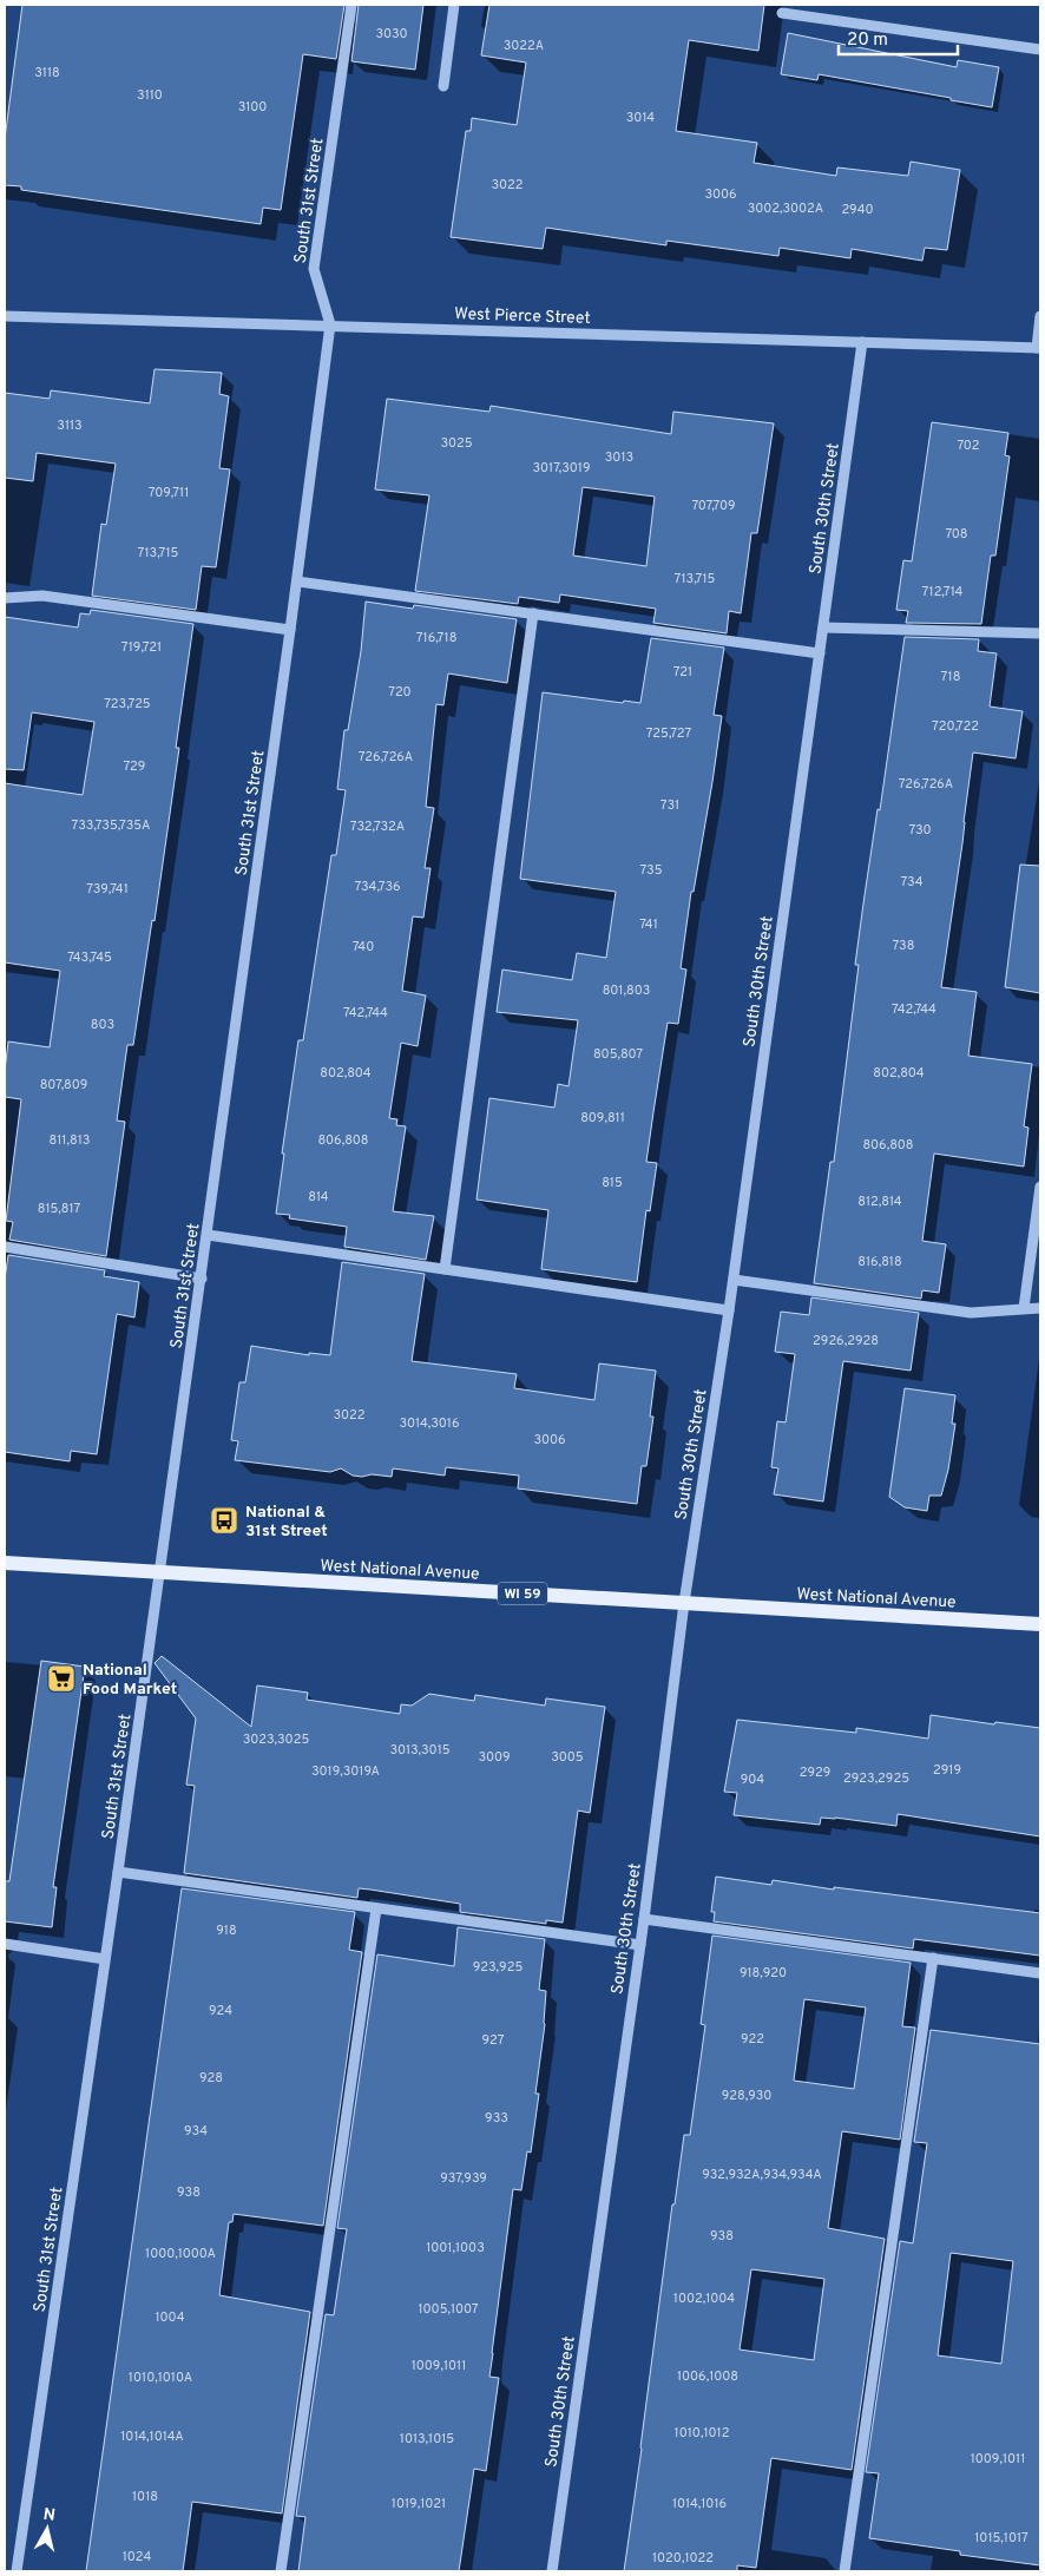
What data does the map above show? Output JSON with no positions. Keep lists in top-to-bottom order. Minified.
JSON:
{"streets":{"main road":["West National Avenue","WI 59"],"street":["South 31st Street","West Pierce Street","South 30th Street"]},"crossings":[["South 31st Street","West Pierce Street"],["South 31st Street","West National Avenue"],["West Pierce Street","South 30th Street"],["South 30th Street","West National Avenue"]],"places":{"bus stop":["National & 31st Street"],"supermarket":["National Food Market"]},"house_numbers":["3030","3022A","3118","3110","3100","3014","3022","3006","3002,3002A","2940","3113","3025","702","3013","3017,3019","709,711","707,709","708","713,715","713,715","712,714","716,718","719,721","721","718","720","723,725","720,722","725,727","726,726A","729","726,726A","731","733,735,735A","732,732A","730","735","734","734,736","739,741","741","738","740","743,745","801,803","742,744","742,744","803","805,807","802,804","802,804","807,809","809,811","811,813","806,808","806,808","815","814","812,814","815,817","816,818","2926,2928","3022","3014,3016","3006","3023,3025","3013,3015","3009","3005","2919","3019,3019A","2929","2923,2925","904","918","923,925","918,920","924","922","927","928","928,930","933","934","932,932A,934,934A","937,939","938","938","1001,1003","1000,1000A","1002,1004","1005,1007","1004","1009,1011","1006,1008","1010,1010A","1010,1012","1014,1014A","1013,1015","1009,1011","1018","1019,1021","1014,1016","1015,1017","1024","1020,1022"],"scale_bar":"20 m","north":"top"}
